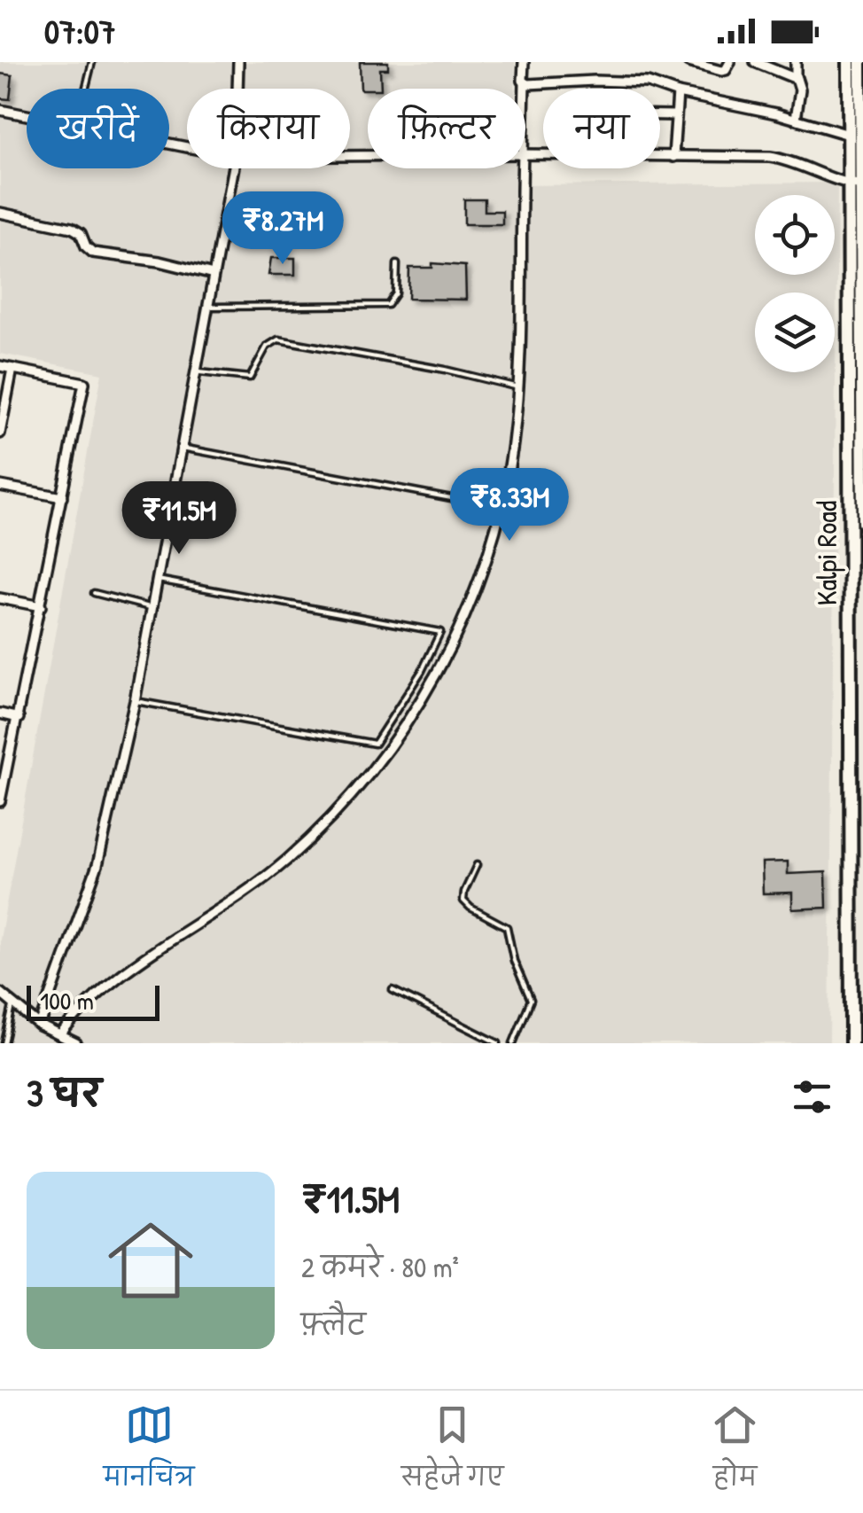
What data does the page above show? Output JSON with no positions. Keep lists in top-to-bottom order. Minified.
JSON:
{"streets":{"main road":["Kalpi Road"]},"scale_bar":"100 m","page":{"status":"07:07","chip":["खरीदें","किराया","फ़िल्टर","नया"],"price":["₹8.27M","₹8.33M","₹11.5M"],"scale":"100 m","heading":"3 घर","list":[{"name":"₹11.5M","note":"2 कमरे · 80 m² · फ़्लैट"}],"tabs":["मानचित्र","सहेजे गए","होम"]}}
